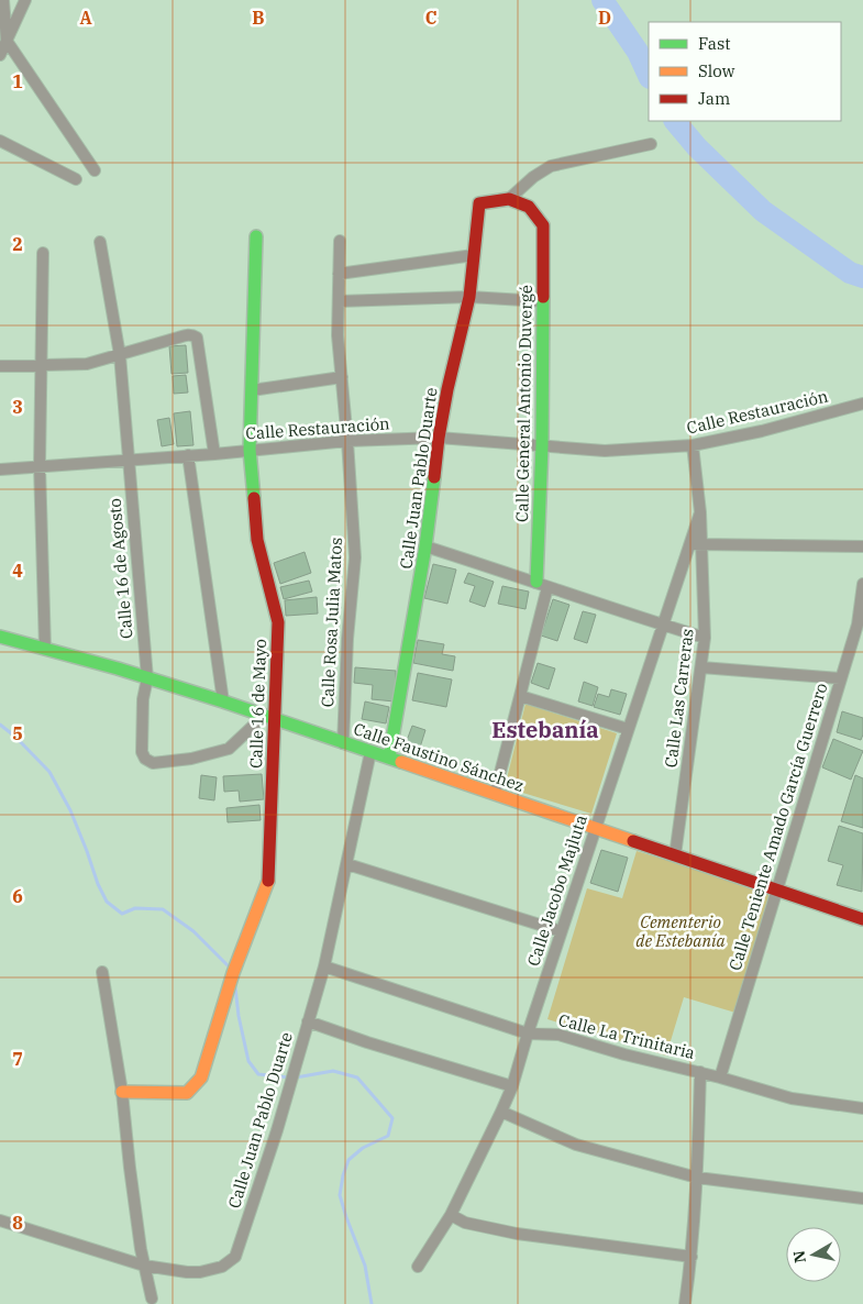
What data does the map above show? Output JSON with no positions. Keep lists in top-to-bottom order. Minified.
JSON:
{"streets":{"street":["Calle General Antonio Duvergé","Calle Restauración","Calle Juan Pablo Duarte","Calle 16 de Agosto","Calle Rosa Julia Matos","Calle Las Carreras","Calle 16 de Mayo","Calle Faustino Sánchez","Calle Teniente Amado García Guerrero","Calle Jacobo Majluta","Calle La Trinitaria"]},"crossings":[["Calle General Antonio Duvergé","Calle Restauración"],["Calle General Antonio Duvergé","Calle Juan Pablo Duarte"],["Calle General Antonio Duvergé","Calle Faustino Sánchez"],["Calle Restauración","Calle Juan Pablo Duarte"],["Calle Restauración","Calle 16 de Agosto"],["Calle Restauración","Calle Rosa Julia Matos"],["Calle Restauración","Calle Las Carreras"],["Calle Restauración","Calle 16 de Mayo"],["Calle Juan Pablo Duarte","Calle Faustino Sánchez"],["Calle Juan Pablo Duarte","Calle La Trinitaria"],["Calle 16 de Agosto","Calle 16 de Mayo"],["Calle 16 de Agosto","Calle Faustino Sánchez"],["Calle Rosa Julia Matos","Calle Faustino Sánchez"],["Calle Las Carreras","Calle Faustino Sánchez"],["Calle Las Carreras","Calle Jacobo Majluta"],["Calle 16 de Mayo","Calle Faustino Sánchez"],["Calle Faustino Sánchez","Calle Teniente Amado García Guerrero"],["Calle Faustino Sánchez","Calle Jacobo Majluta"],["Calle Teniente Amado García Guerrero","Calle La Trinitaria"],["Calle Jacobo Majluta","Calle La Trinitaria"]],"districts":["Estebanía"],"parks":["Cementerio de Estebanía"],"legend":["Fast","Slow","Jam"],"north":"left","grid":{"columns":["A","B","C","D"],"rows":["1","2","3","4","5","6","7","8"]}}
